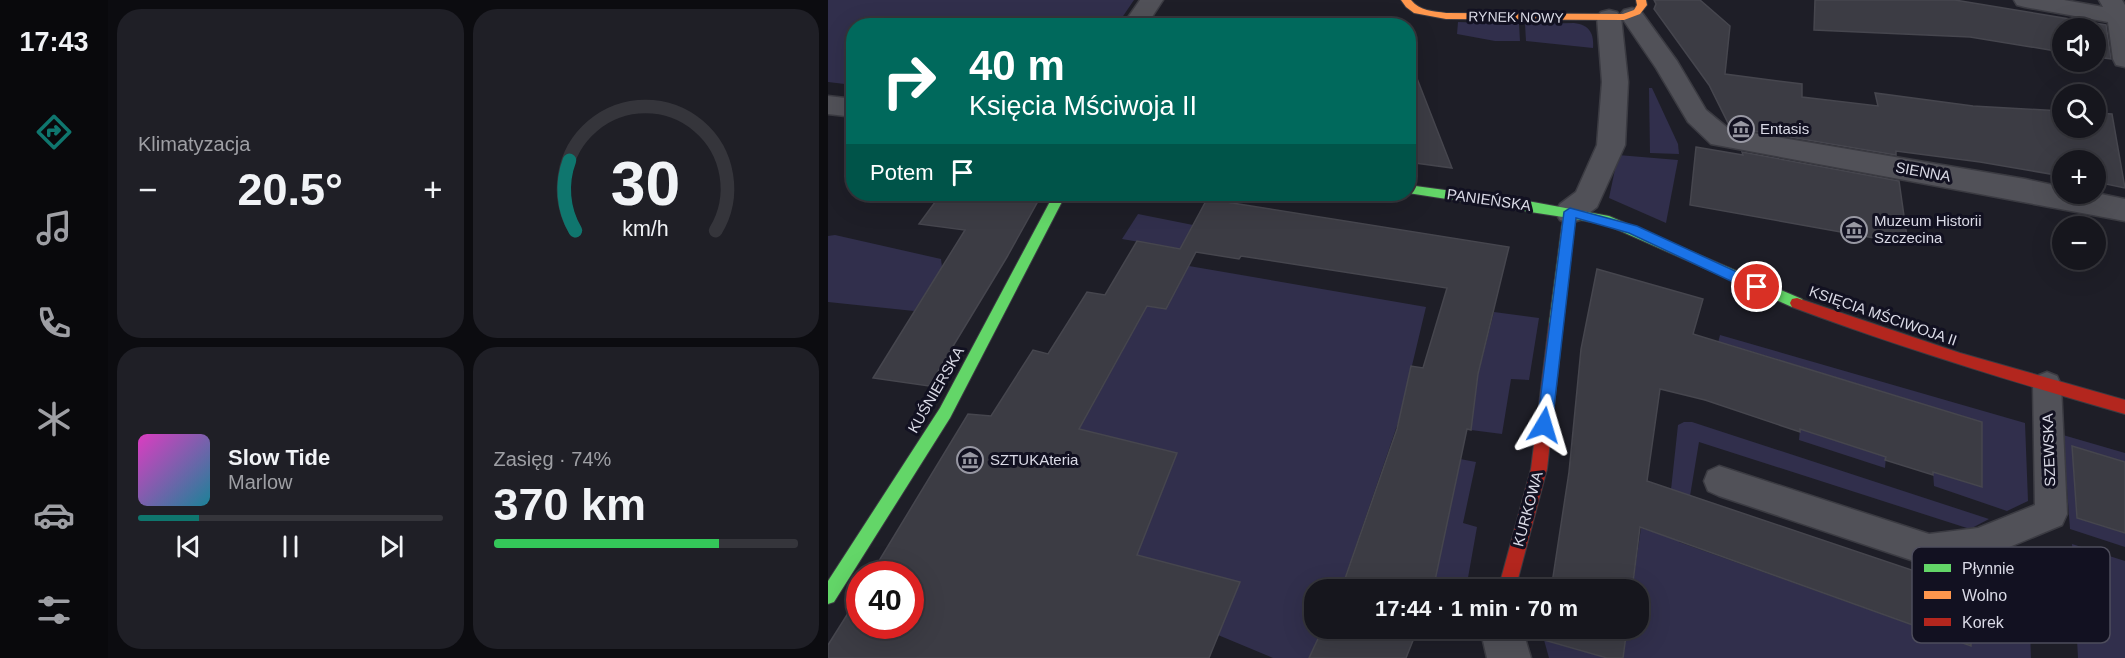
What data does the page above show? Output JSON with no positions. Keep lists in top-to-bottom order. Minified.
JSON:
{"streets":{"street":["RYNEK NOWY","SIENNA","PANIEŃSKA","KSIĘCIA MŚCIWOJA II","KUŚNIERSKA","KURKOWA"],"lane":["SZEWSKA"]},"crossings":[["RYNEK NOWY","SIENNA"],["PANIEŃSKA","KSIĘCIA MŚCIWOJA II"],["PANIEŃSKA","KURKOWA"],["KSIĘCIA MŚCIWOJA II","SZEWSKA"],["KSIĘCIA MŚCIWOJA II","KURKOWA"]],"places":{"museum":["Entasis","Muzeum Historii Szczecina","SZTUKAteria"]},"legend":["Płynnie","Wolno","Korek"],"page":{"tabs":"17:43","tile":["Klimatyzacja",["Zasięg · 74%","370 km"]],"map_buttons":["+","−"],"turn":["40 m","Księcia Mściwoja II"],"then":"Potem","heat":["−","20.5°","+"],"song":["Slow Tide","Marlow"],"limit":"40","trip":"17:44 · 1 min · 70 m","gauge":["30","km/h"]}}
